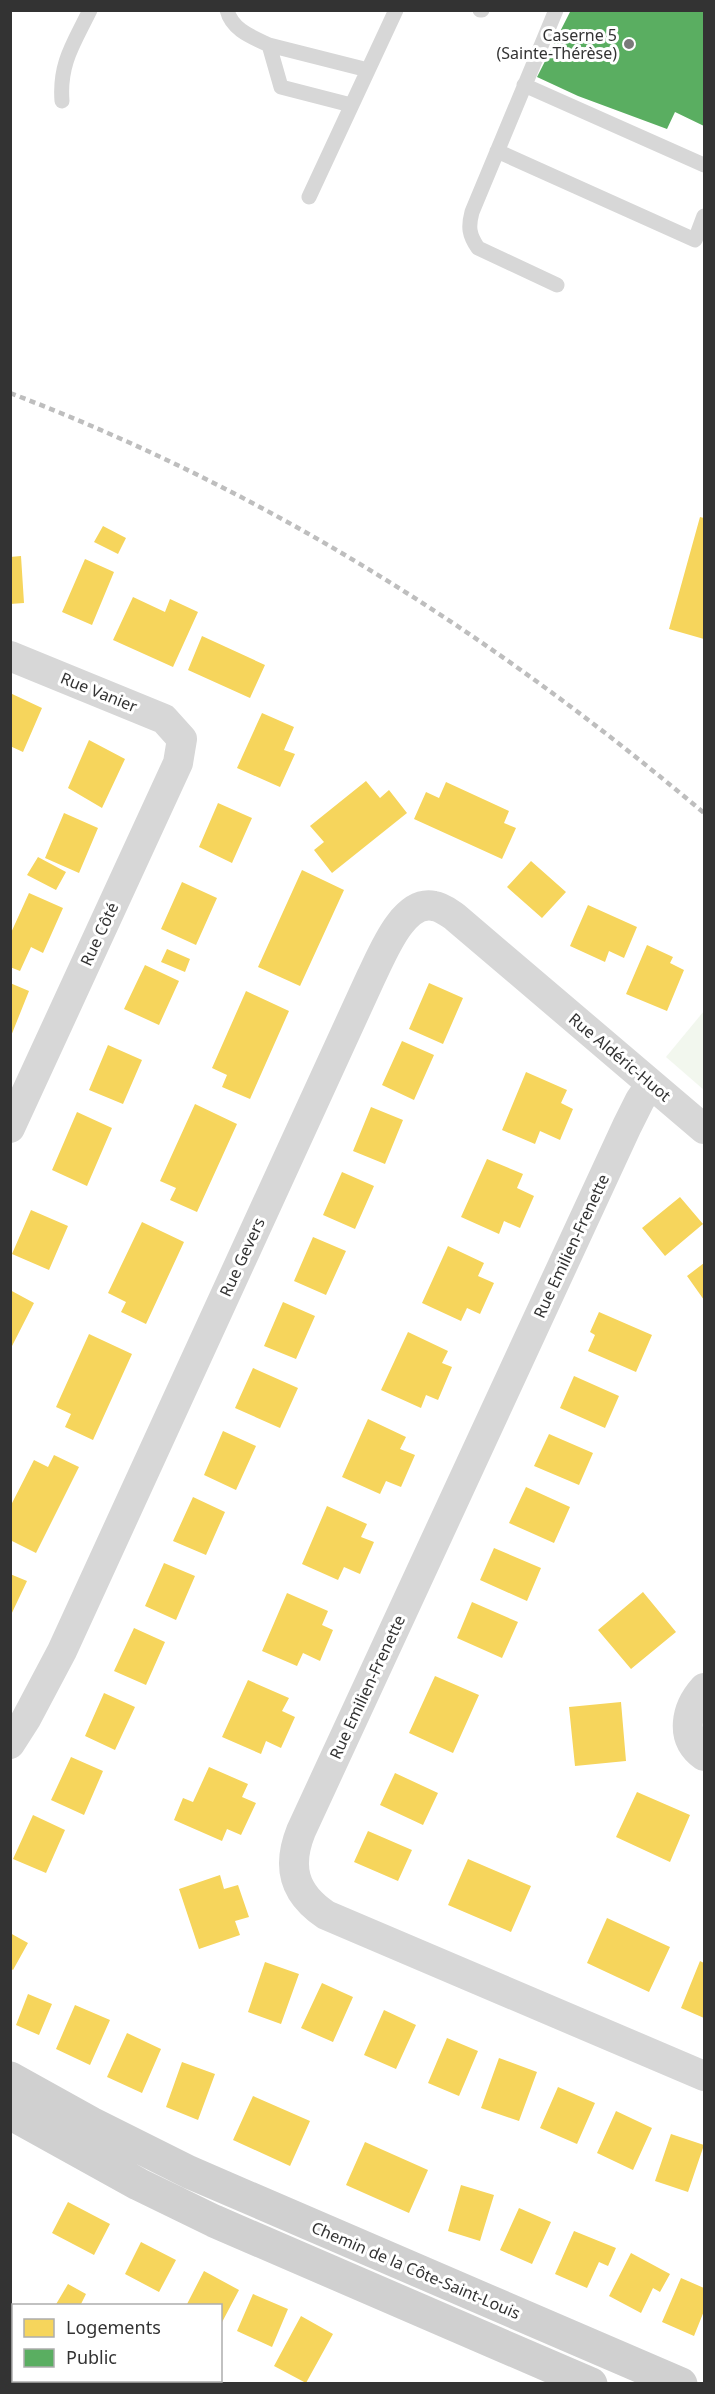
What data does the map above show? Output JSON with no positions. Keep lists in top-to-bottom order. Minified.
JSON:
{"streets":{"street":["Rue Vanier","Rue Côté","Rue Aldéric-Huot","Rue Emilien-Frenette","Rue Gevers","Chemin de la Côte-Saint-Louis"]},"crossings":[["Rue Vanier","Rue Côté"],["Rue Aldéric-Huot","Rue Emilien-Frenette"],["Rue Aldéric-Huot","Rue Gevers"]],"places":["Caserne 5 (Sainte-Thérèse)"],"legend":["Logements","Public"]}
